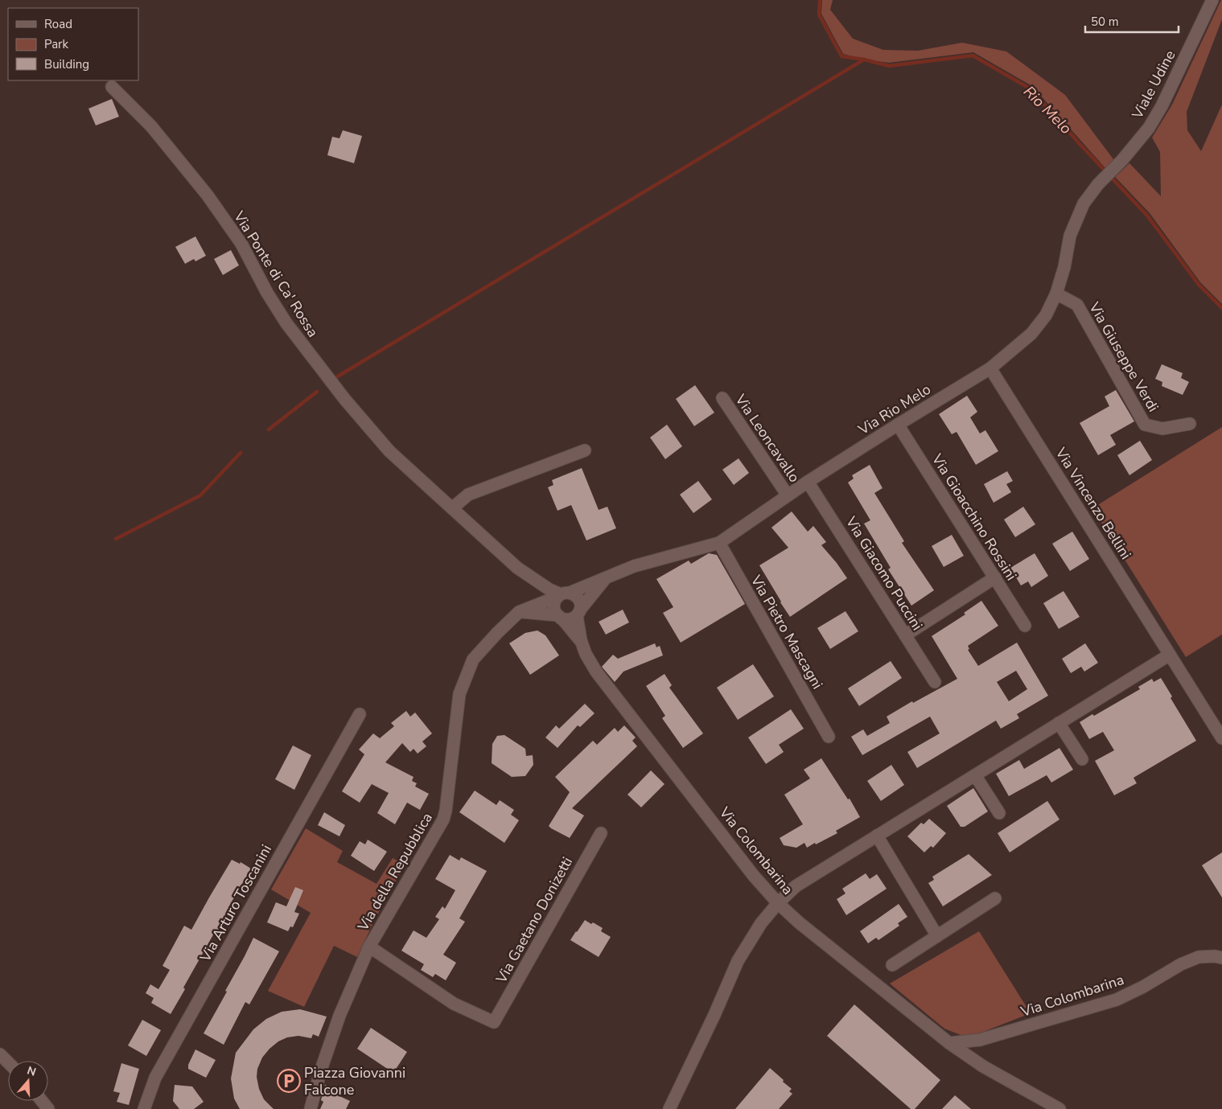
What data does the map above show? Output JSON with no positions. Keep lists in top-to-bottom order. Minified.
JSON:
{"streets":{"street":["Viale Udine","Via Ponte di Ca' Rossa","Via Giuseppe Verdi","Via Rio Melo","Via Leoncavallo","Via Vincenzo Bellini","Via Gioacchino Rossini","Via Giacomo Puccini","Via Pietro Mascagni","Via Colombarina","Via della Repubblica","Via Arturo Toscanini","Via Gaetano Donizetti"]},"crossings":[["Viale Udine","Via Rio Melo"],["Via Ponte di Ca' Rossa","Via Rio Melo"],["Via Ponte di Ca' Rossa","Via Colombarina"],["Via Ponte di Ca' Rossa","Via della Repubblica"],["Via Giuseppe Verdi","Via Rio Melo"],["Via Rio Melo","Via Leoncavallo"],["Via Rio Melo","Via Vincenzo Bellini"],["Via Rio Melo","Via Gioacchino Rossini"],["Via Rio Melo","Via Giacomo Puccini"],["Via Rio Melo","Via Pietro Mascagni"],["Via Rio Melo","Via Colombarina"],["Via Rio Melo","Via della Repubblica"],["Via Colombarina","Via della Repubblica"],["Via della Repubblica","Via Gaetano Donizetti"]],"water":["Rio Melo"],"places":{"parking":["Piazza Giovanni Falcone"]},"legend":["Road","Park","Building"],"scale_bar":"50 m","north":"top"}
